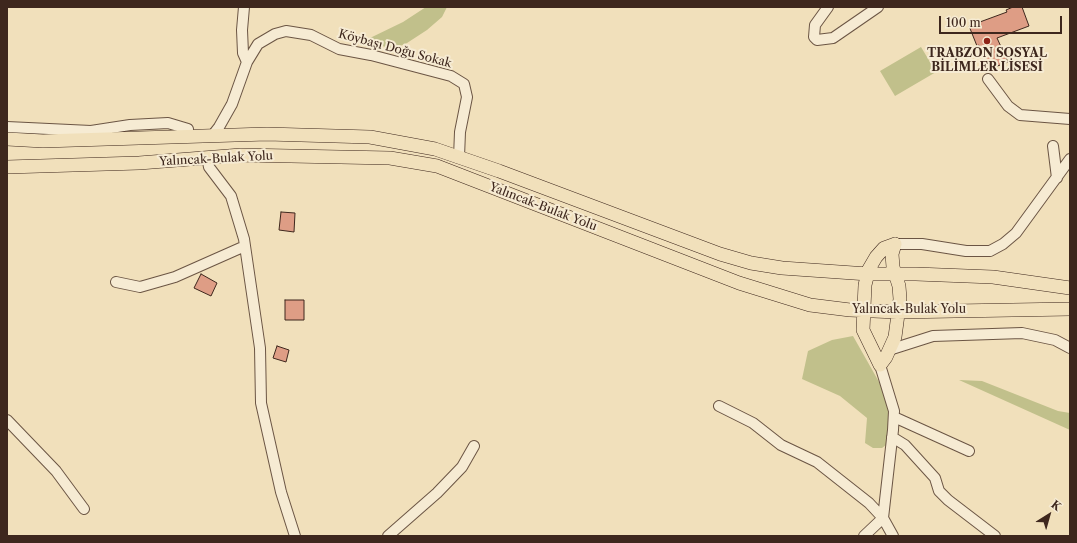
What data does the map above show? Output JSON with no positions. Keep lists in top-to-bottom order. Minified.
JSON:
{"streets":{"main road":["Yalıncak-Bulak Yolu"],"street":["Köybaşı Doğu Sokak"]},"crossings":[["Köybaşı Doğu Sokak","Yalıncak-Bulak Yolu"]],"places":["TRABZON SOSYAL BİLİMLER LİSESİ"],"scale_bar":"100 m","north":"top right"}
